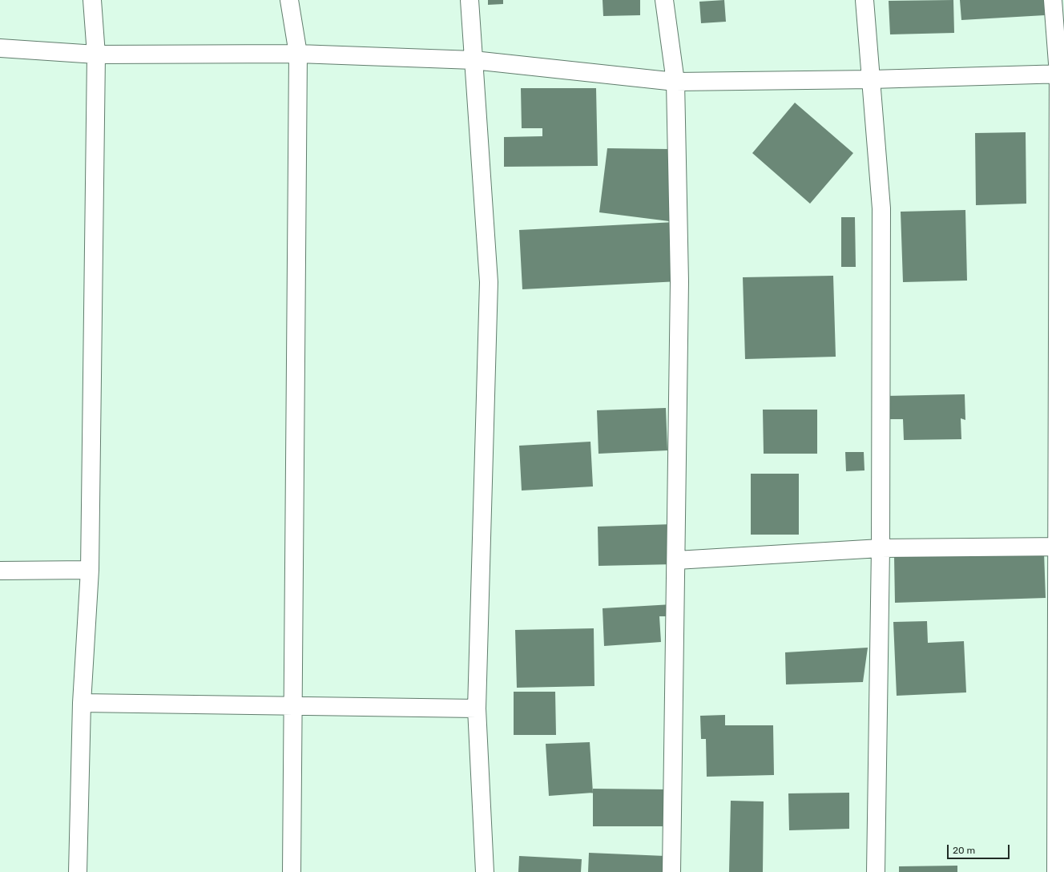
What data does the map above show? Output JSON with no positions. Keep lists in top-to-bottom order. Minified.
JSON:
{"scale_bar":"20 m"}
